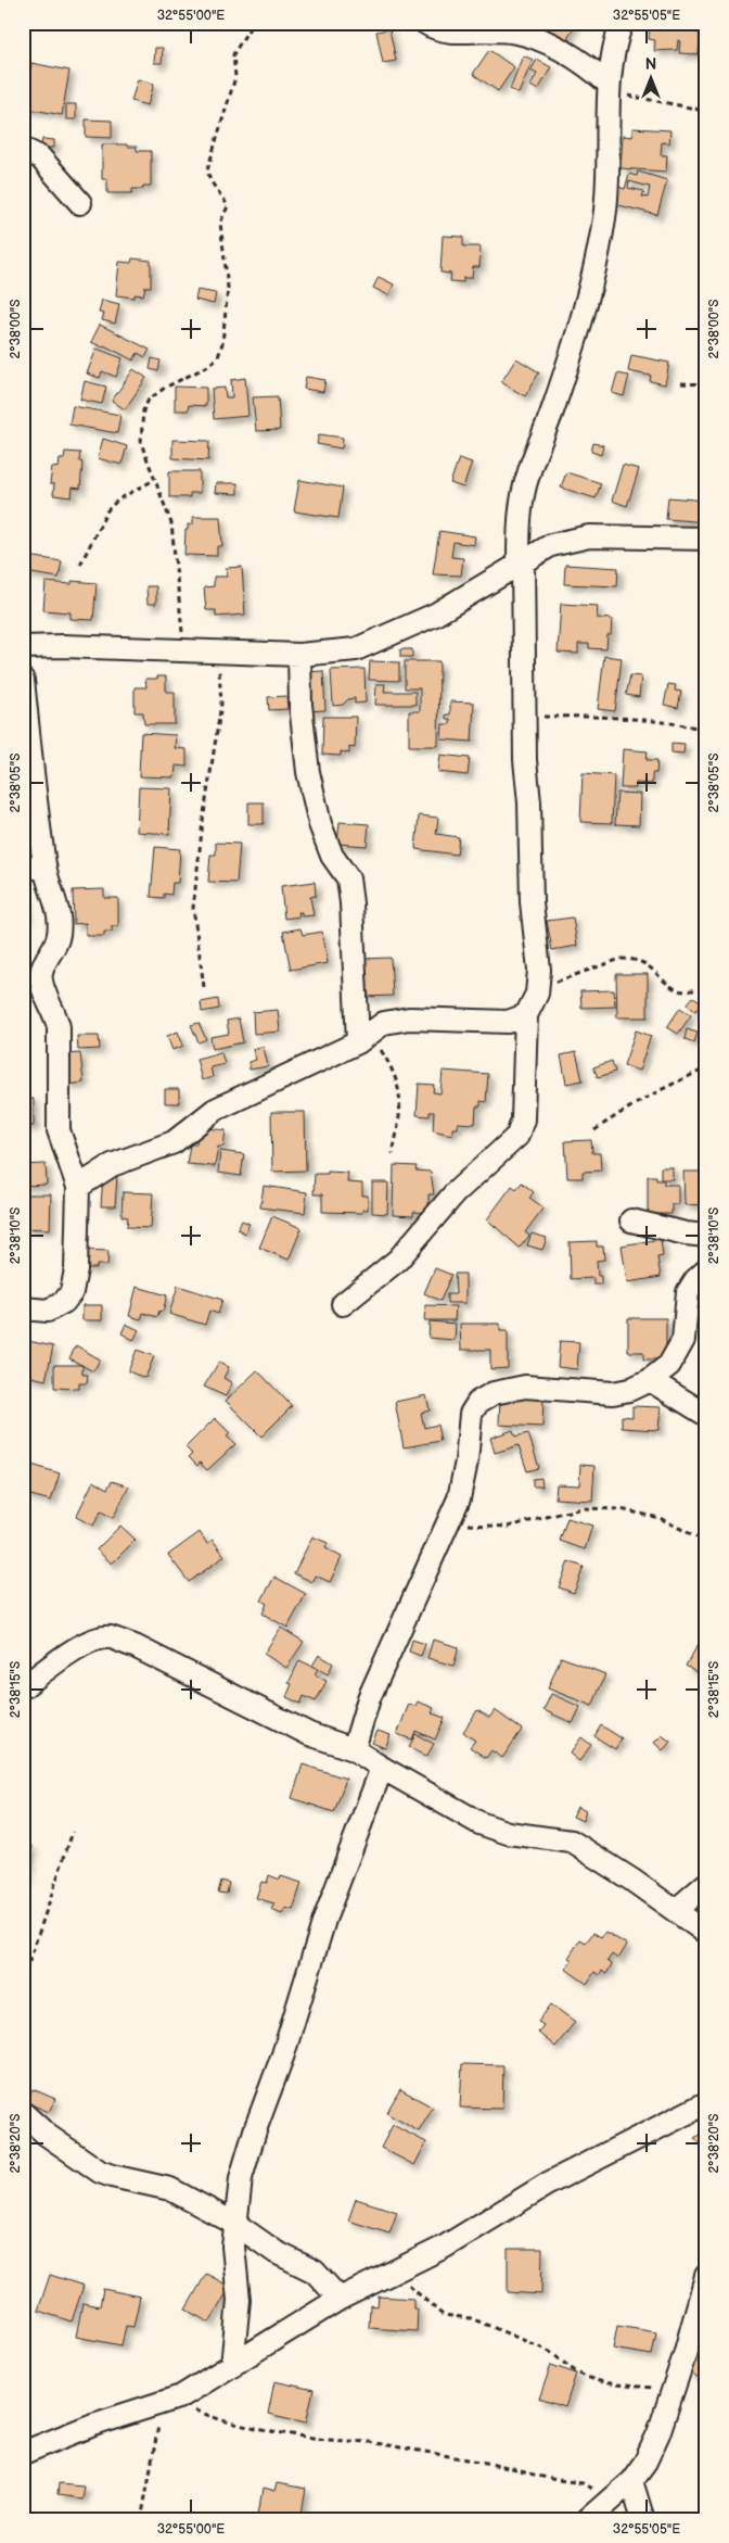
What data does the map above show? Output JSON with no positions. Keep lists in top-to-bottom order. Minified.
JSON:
{"north":"top","coordinates":["32°55'00\"E","32°55'05\"E","2°38'00\"S","2°38'05\"S","2°38'10\"S","2°38'15\"S","2°38'20\"S"]}
